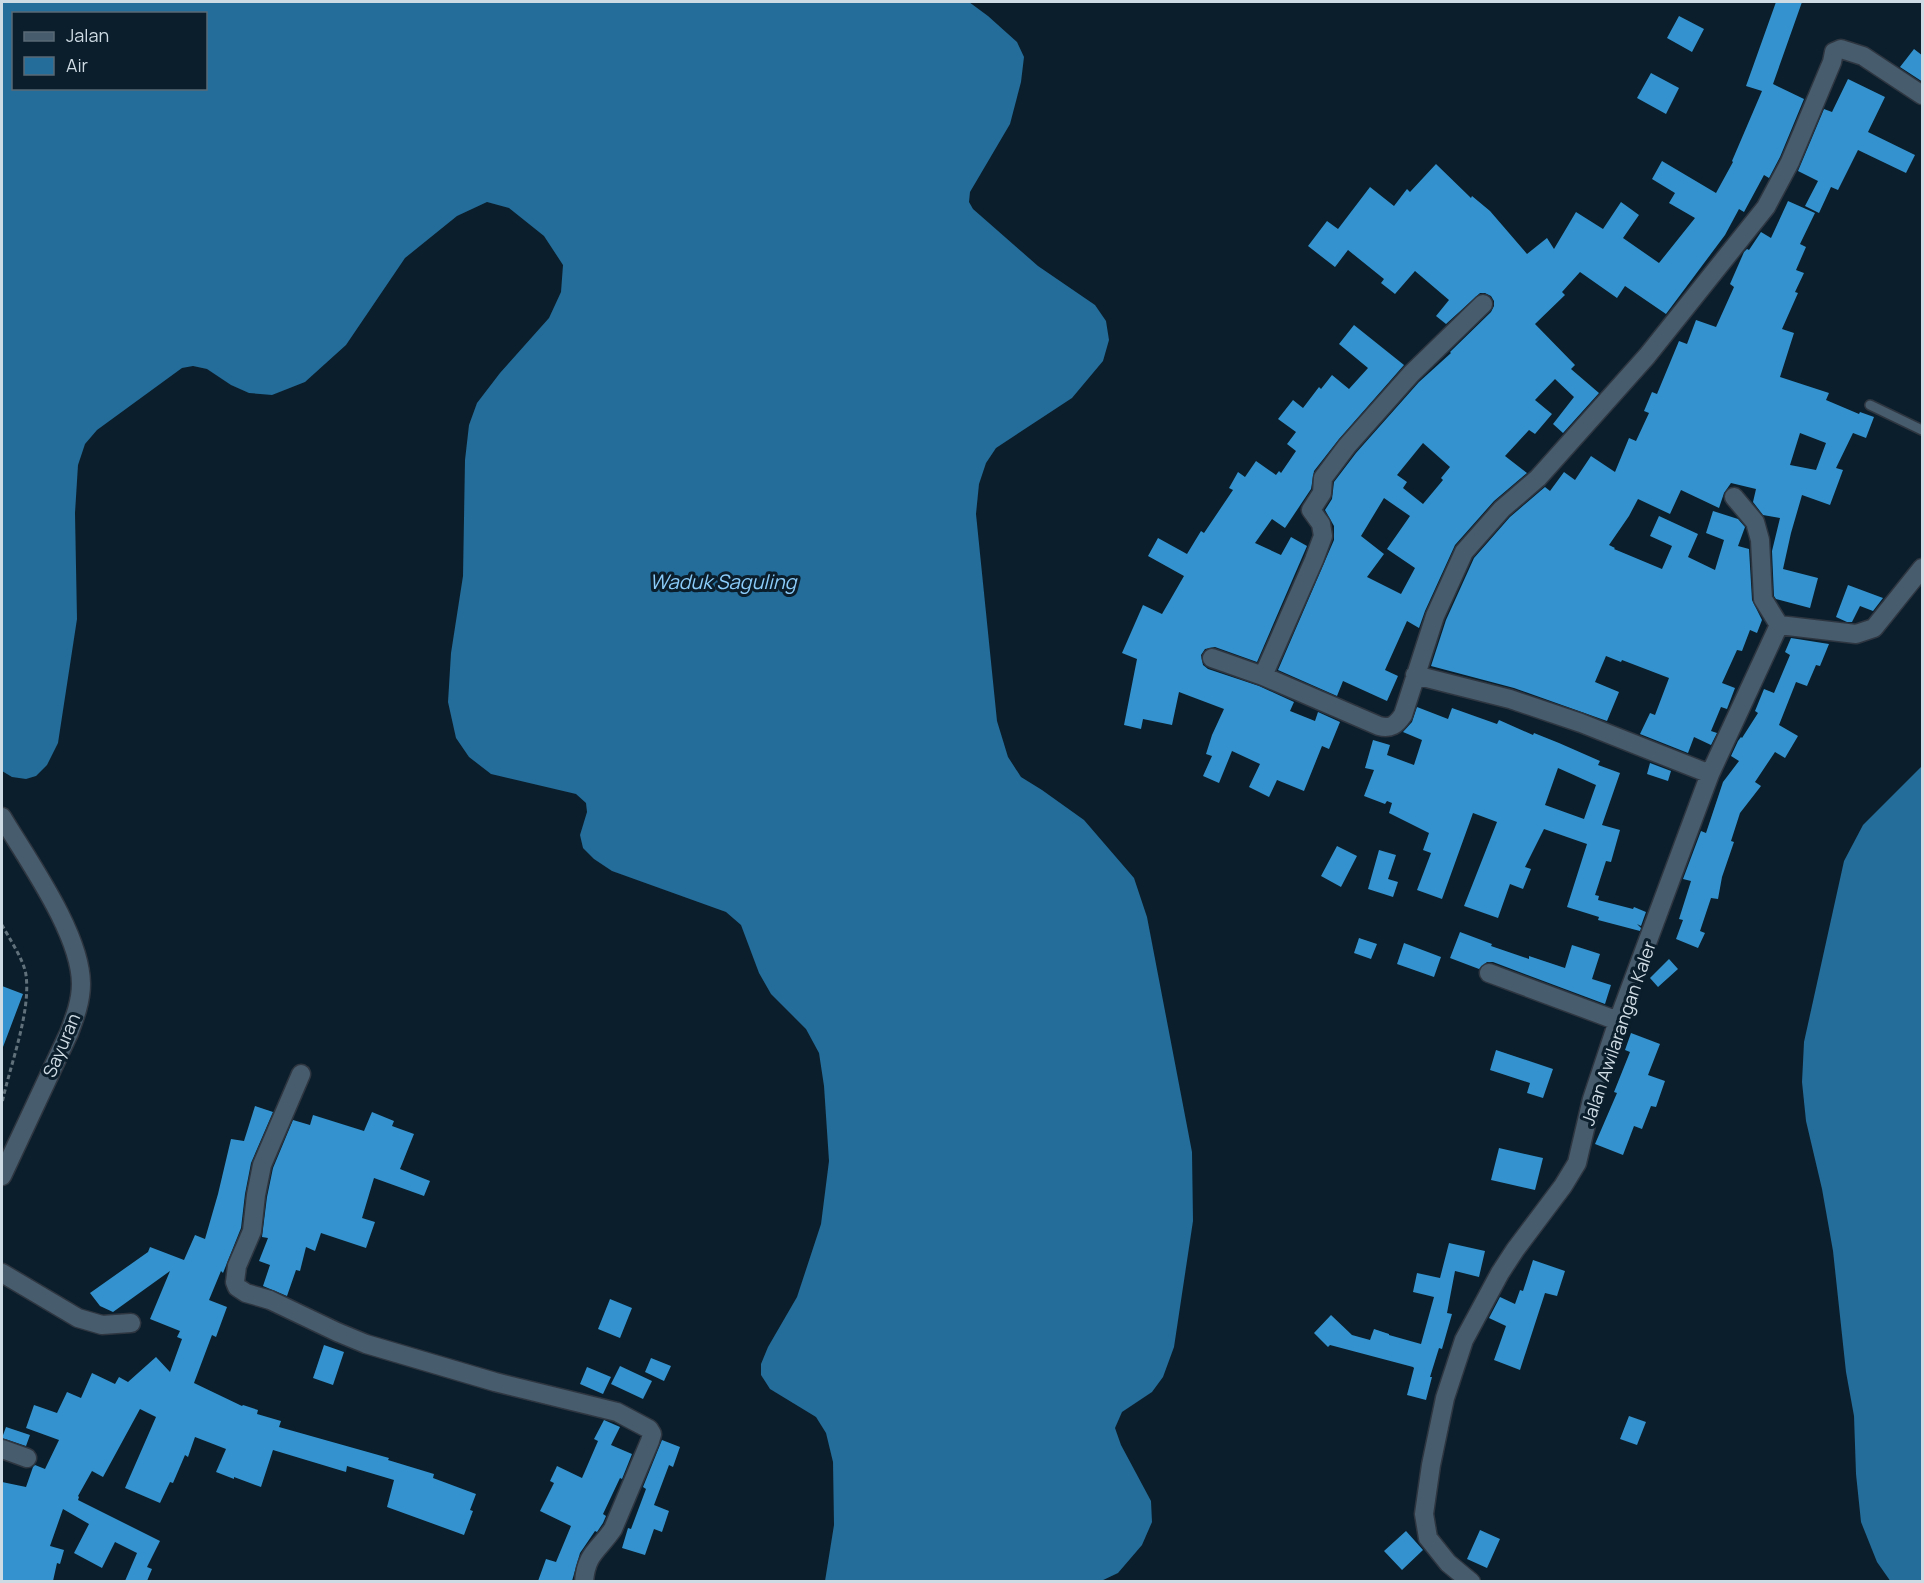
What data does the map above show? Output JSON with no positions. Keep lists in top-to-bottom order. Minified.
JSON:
{"streets":{"street":["Jalan Awilarangan Kaler","Sayuran"]},"water":["Waduk Saguling"],"legend":["Jalan","Air"]}
